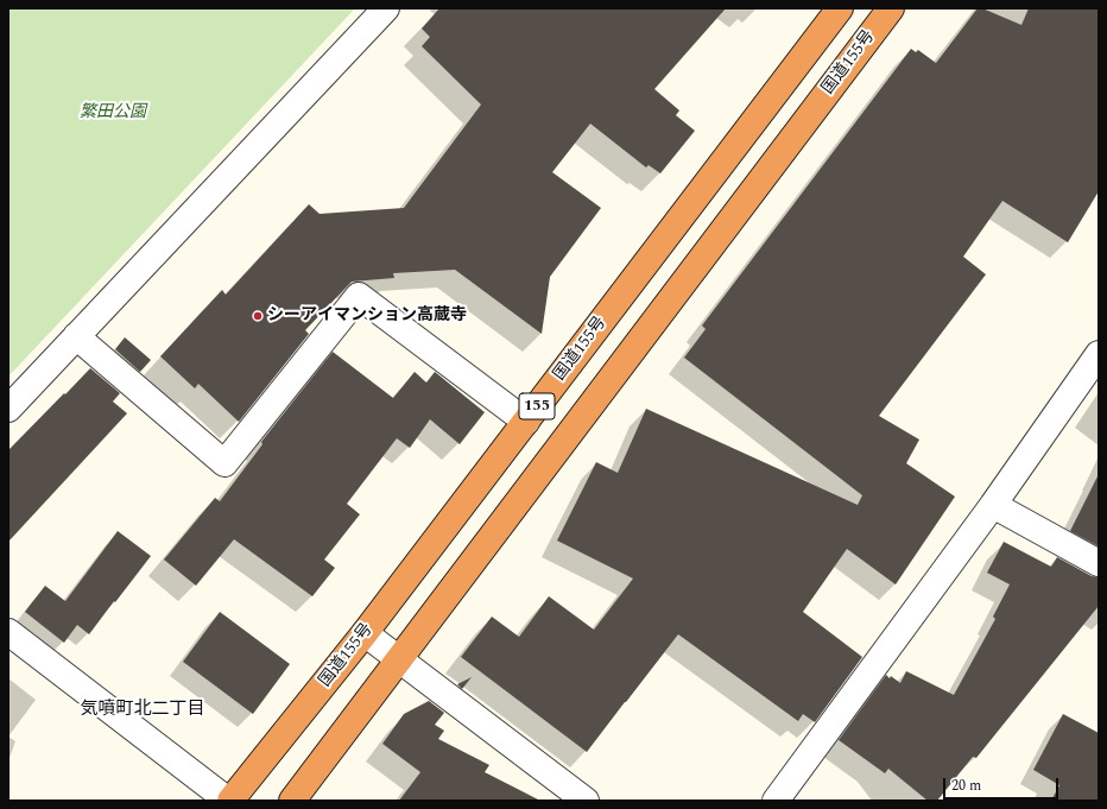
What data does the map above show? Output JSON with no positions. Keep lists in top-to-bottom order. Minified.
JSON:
{"streets":{"highway":["国道155号","155"]},"districts":["気噴町北二丁目"],"parks":["繁田公園"],"places":["シーアイマンション高蔵寺"],"scale_bar":"20 m"}
